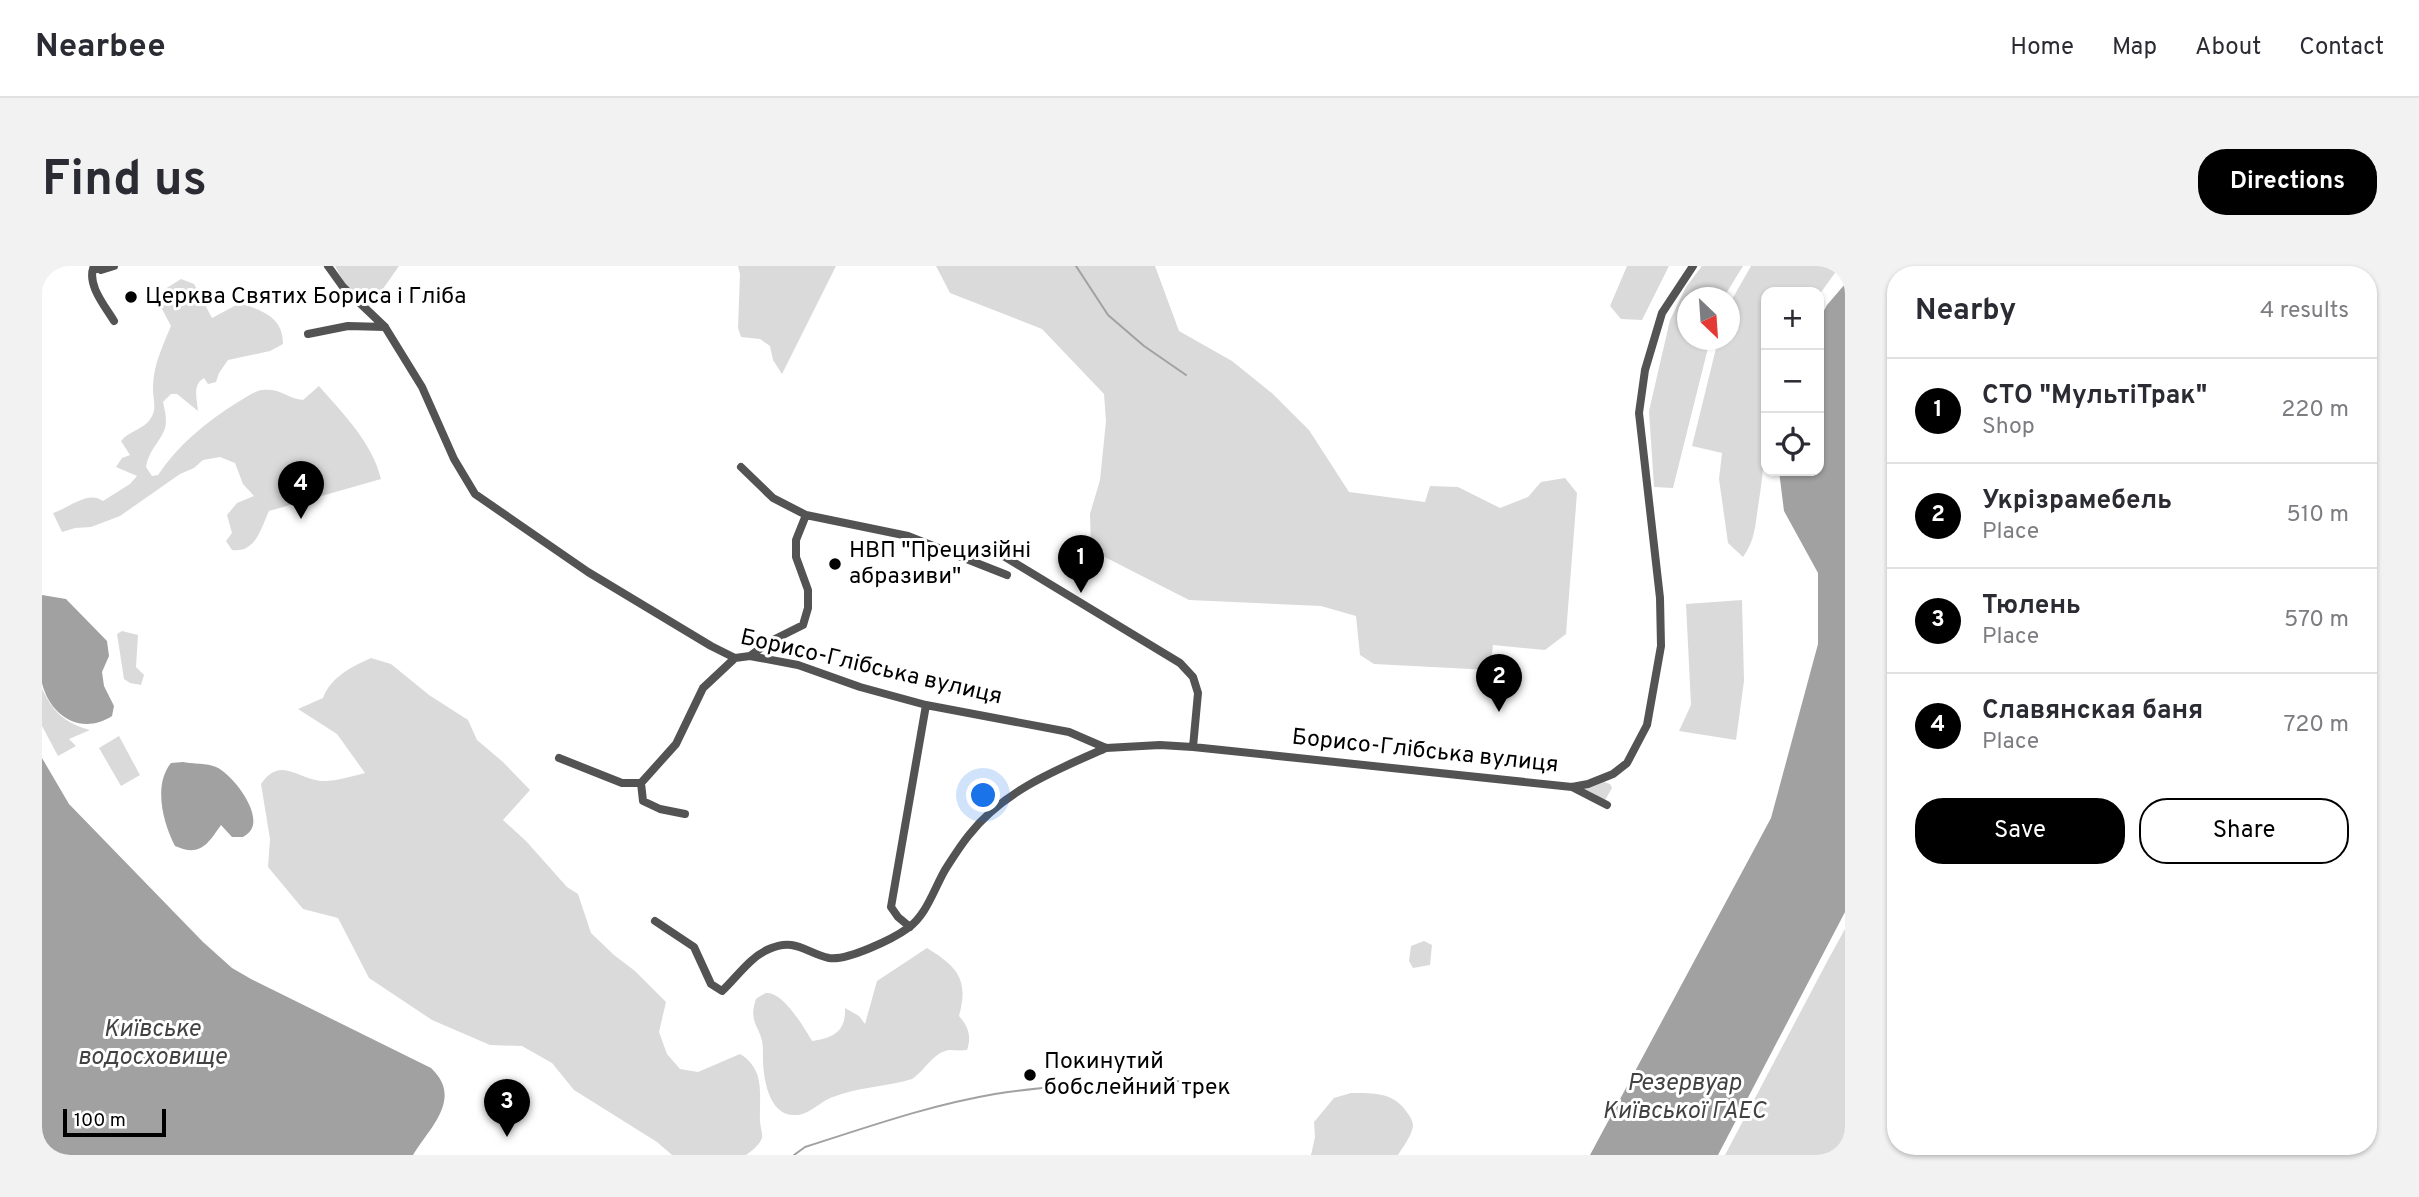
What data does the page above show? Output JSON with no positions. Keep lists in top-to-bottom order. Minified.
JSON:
{"streets":{"street":["Борисо-Глібська вулиця"]},"water":["Київське водосховище","Резервуар Київської ГАЕС"],"places":["Церква Святих Бориса і Гліба","НВП \"Прецизійні абразиви\"","Покинутий бобслейний трек"],"scale_bar":"100 m","north":"bottom right","page":{"header":"Nearbee","nav":["Home","Map","About","Contact"],"buttons":["Directions",["Save","Share"]],"title":"Find us","heading":["Nearby","4 results"],"map_buttons":["+","−"],"list":[{"mark":"1","name":"СТО \"МультіТрак\"","note":"Shop","value":"220 m"},{"mark":"2","name":"Укрізрамебель","note":"Place","value":"510 m"},{"mark":"3","name":"Тюлень","note":"Place","value":"570 m"},{"mark":"4","name":"Славянская баня","note":"Place","value":"720 m"}],"pins":["4","1","2","3"],"scale":"100 m"}}
